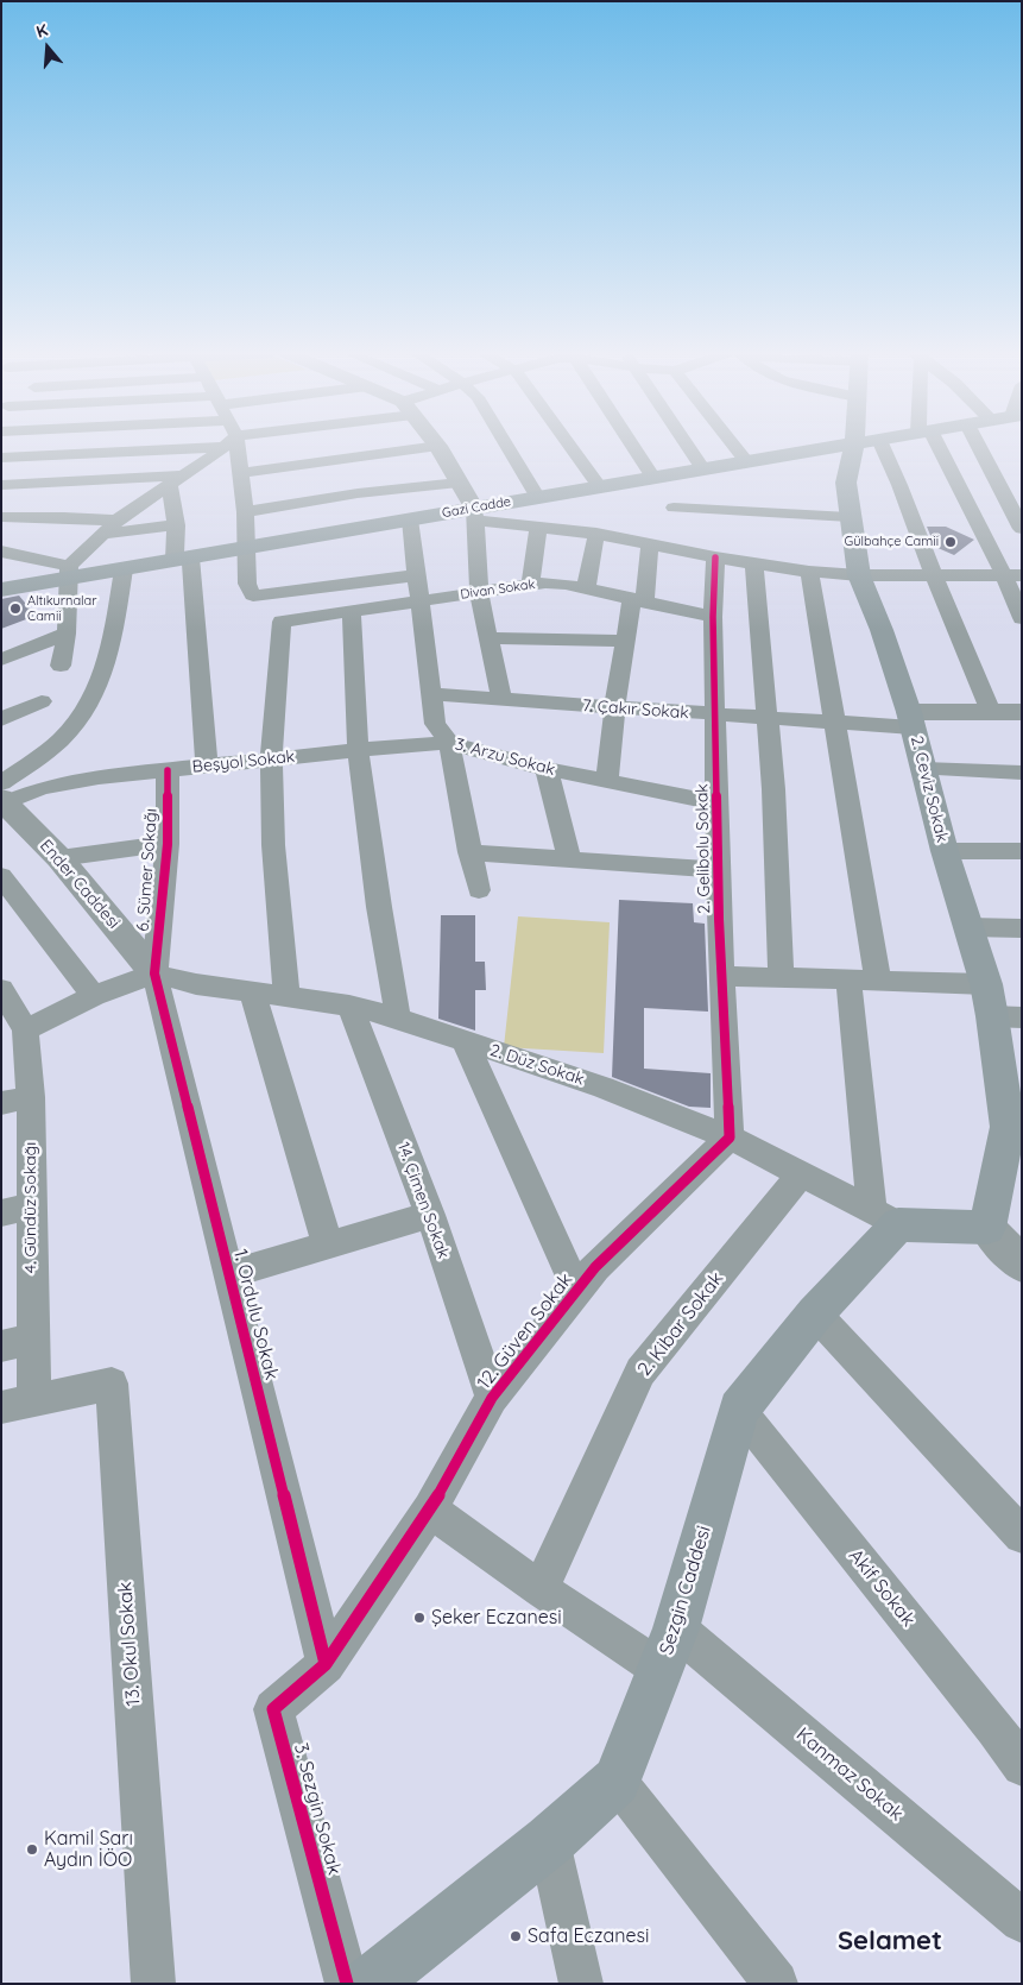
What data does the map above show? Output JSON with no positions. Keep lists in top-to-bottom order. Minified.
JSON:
{"streets":{"main road":["Gazi Cadde","2. Ceviz Sokak","Sezgin Caddesi"],"street":["Divan Sokak","7. Çakır Sokak","3. Arzu Sokak","Beşyol Sokak","2. Gelibolu Sokak","6. Sümer Sokağı","Ender Caddesi","2. Düz Sokak","14. Çimen Sokak","4. Gündüz Sokağı","1. Ordulu Sokak","2. Kibar Sokak","12. Güven Sokak","Akif Sokak","13. Okul Sokak","Kanmaz Sokak","3. Sezgin Sokak"]},"crossings":[["Gazi Cadde","3. Arzu Sokak"],["Divan Sokak","3. Arzu Sokak"],["Divan Sokak","Beşyol Sokak"],["Divan Sokak","2. Gelibolu Sokak"],["7. Çakır Sokak","3. Arzu Sokak"],["7. Çakır Sokak","2. Ceviz Sokak"],["7. Çakır Sokak","2. Gelibolu Sokak"],["3. Arzu Sokak","Beşyol Sokak"],["3. Arzu Sokak","2. Gelibolu Sokak"],["Beşyol Sokak","6. Sümer Sokağı"],["Beşyol Sokak","Ender Caddesi"],["2. Gelibolu Sokak","2. Düz Sokak"],["2. Gelibolu Sokak","12. Güven Sokak"],["6. Sümer Sokağı","Ender Caddesi"],["6. Sümer Sokağı","2. Düz Sokak"],["6. Sümer Sokağı","1. Ordulu Sokak"],["Ender Caddesi","2. Düz Sokak"],["Ender Caddesi","1. Ordulu Sokak"],["2. Düz Sokak","14. Çimen Sokak"],["2. Düz Sokak","1. Ordulu Sokak"],["2. Düz Sokak","2. Kibar Sokak"],["2. Düz Sokak","12. Güven Sokak"],["2. Düz Sokak","Sezgin Caddesi"],["14. Çimen Sokak","12. Güven Sokak"],["4. Gündüz Sokağı","13. Okul Sokak"],["1. Ordulu Sokak","12. Güven Sokak"],["1. Ordulu Sokak","3. Sezgin Sokak"],["2. Kibar Sokak","Kanmaz Sokak"],["12. Güven Sokak","Kanmaz Sokak"],["12. Güven Sokak","3. Sezgin Sokak"],["Akif Sokak","Sezgin Caddesi"],["Sezgin Caddesi","Kanmaz Sokak"]],"districts":["Selamet"],"places":["Gülbahçe Camii","Altıkurnalar Camii","Şeker Eczanesi","Kamil Sarı Aydın İÖO","Safa Eczanesi"],"north":"top"}
